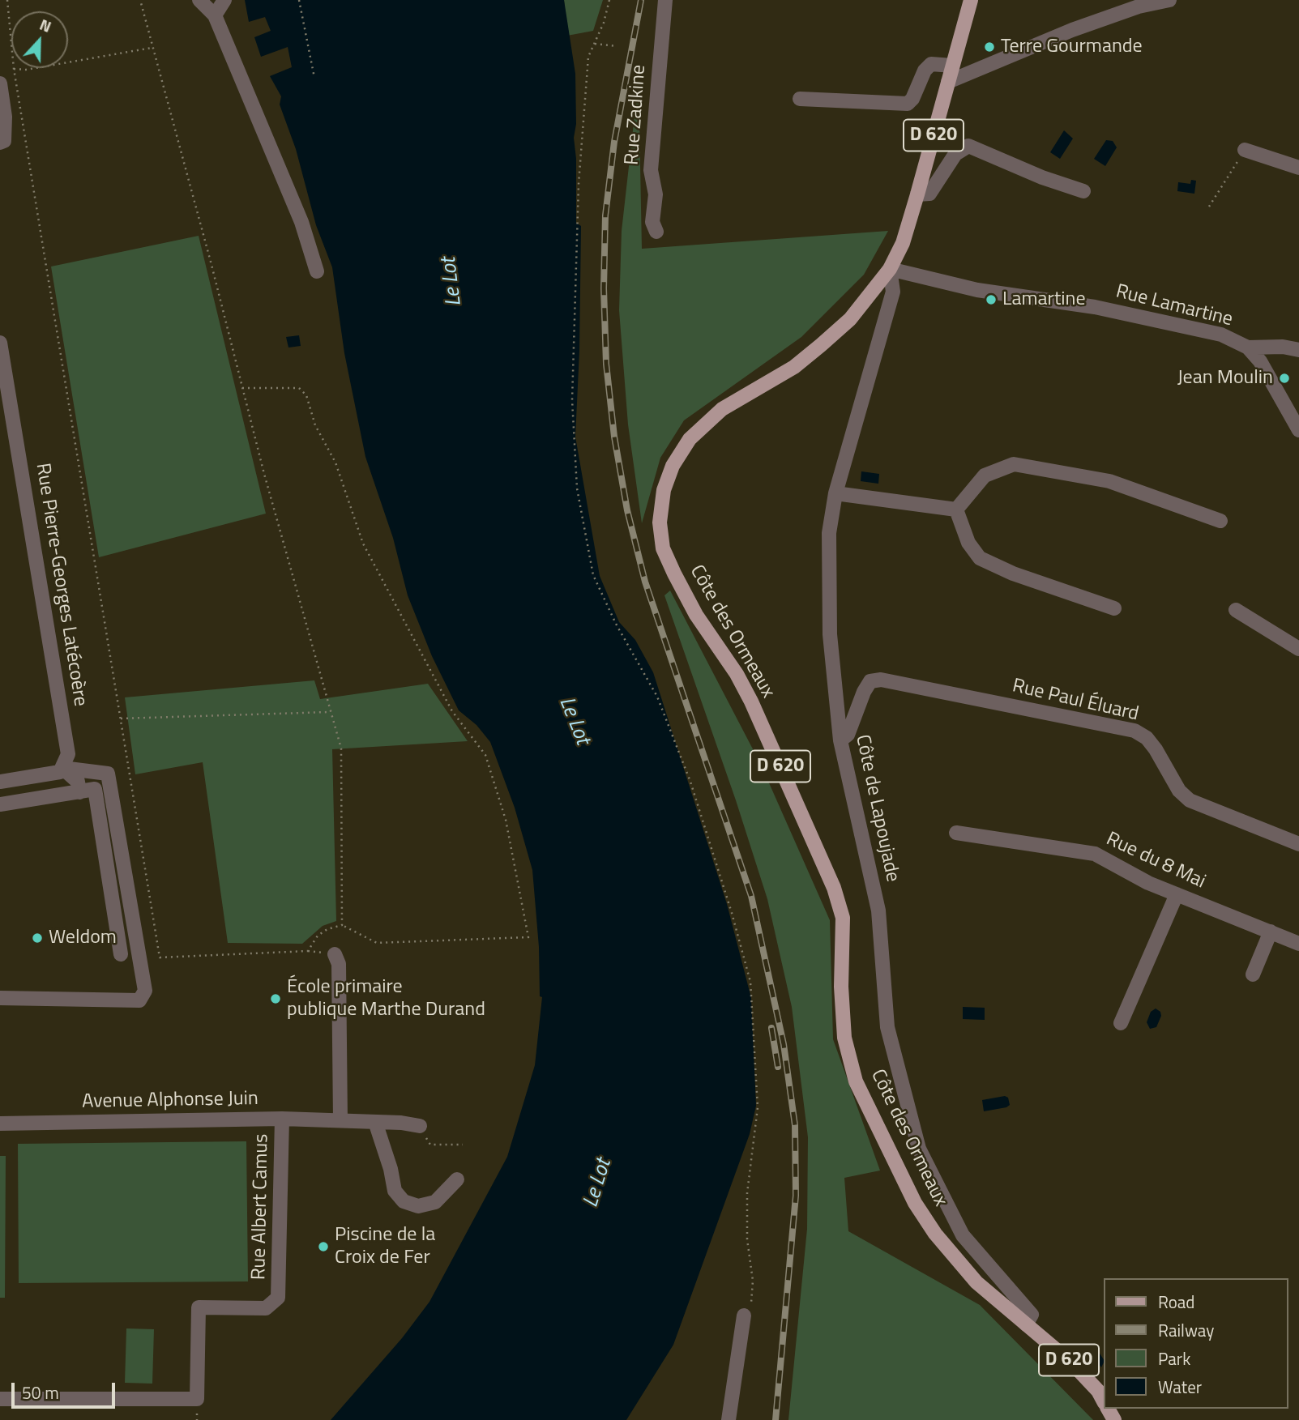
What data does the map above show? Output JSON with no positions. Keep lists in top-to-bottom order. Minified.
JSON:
{"streets":{"main road":["D 620","Côte des Ormeaux"],"street":["Rue Zadkine","Rue Lamartine","Rue Pierre-Georges Latécoère","Rue Paul Éluard","Côte de Lapoujade","Rue du 8 Mai","Avenue Alphonse Juin","Rue Albert Camus"]},"crossings":[["D 620","Côte des Ormeaux"],["D 620","Côte de Lapoujade"],["Rue Lamartine","Côte des Ormeaux"],["Rue Lamartine","Côte de Lapoujade"],["Côte des Ormeaux","Côte de Lapoujade"],["Rue Paul Éluard","Côte de Lapoujade"],["Avenue Alphonse Juin","Rue Albert Camus"]],"water":["Le Lot"],"places":["Terre Gourmande","Lamartine","Jean Moulin","Weldom","École primaire publique Marthe Durand","Piscine de la Croix de Fer"],"legend":["Road","Railway","Park","Water"],"scale_bar":"50 m","north":"top"}
